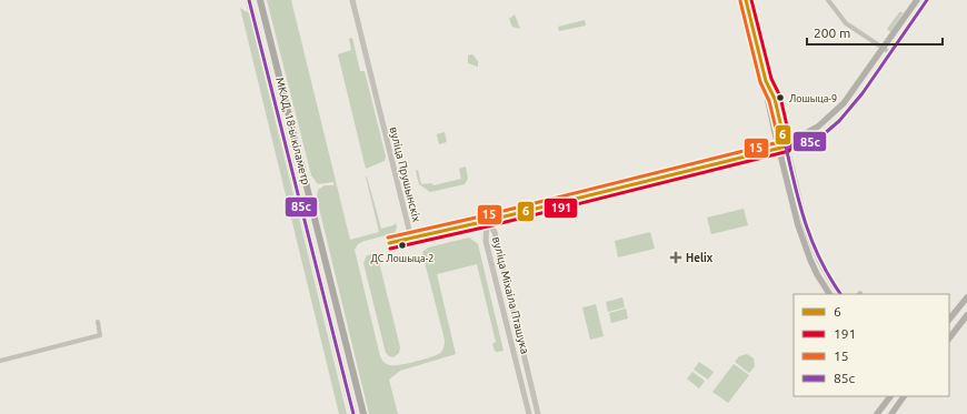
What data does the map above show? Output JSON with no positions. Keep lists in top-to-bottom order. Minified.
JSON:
{"streets":{"highway":["МКАД, 18-ы кіламетр"],"street":["вуліца Прушынскіх","вуліца Міхаіла Пташука"]},"crossings":[["вуліца Прушынскіх","вуліца Міхаіла Пташука"]],"places":{"other":["Лошыца-9","ДС Лошыца-2"],"health":["Helix"]},"lines":["transit line 6","transit line 191","transit line 85с","transit line 15"],"legend":["6","191","15","85с"],"scale_bar":"200 m"}
